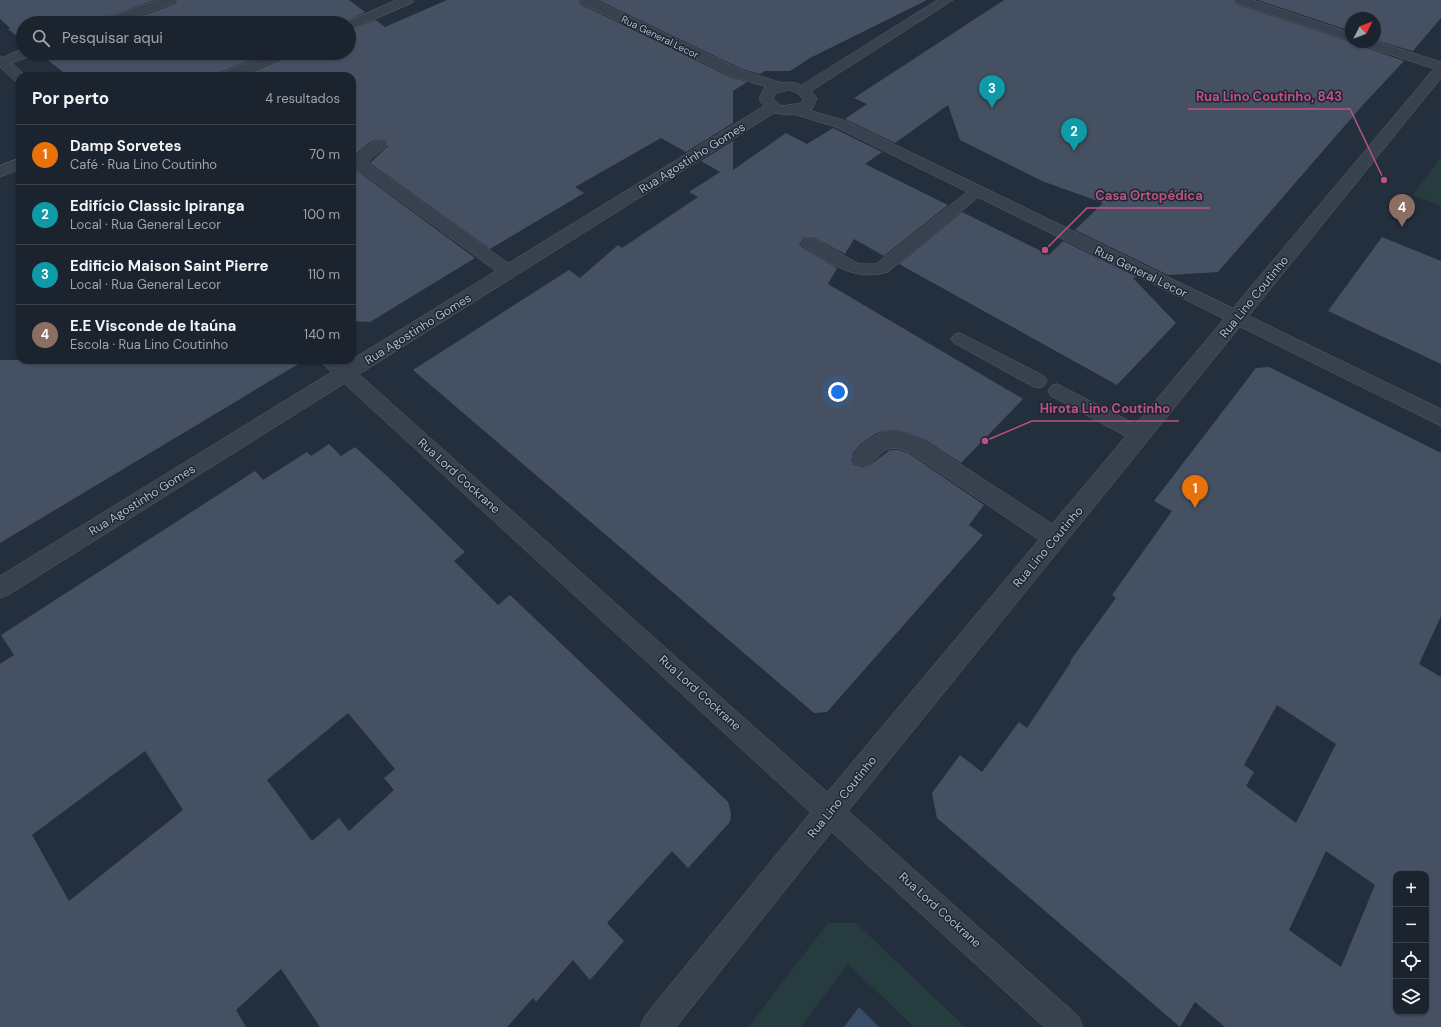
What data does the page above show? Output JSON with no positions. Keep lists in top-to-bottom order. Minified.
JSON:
{"streets":{"street":["Rua General Lecor","Rua Agostinho Gomes","Rua Lino Coutinho","Rua Lord Cockrane"]},"crossings":[["Rua General Lecor","Rua Agostinho Gomes"],["Rua General Lecor","Rua Lino Coutinho"],["Rua Agostinho Gomes","Rua Lord Cockrane"],["Rua Lino Coutinho","Rua Lord Cockrane"]],"places":["Rua Lino Coutinho, 843","Casa Ortopédica","Hirota Lino Coutinho"],"north":"top right","page":{"search":"Pesquisar aqui","heading":["Por perto","4 resultados"],"pins":["3","2","4","1"],"list":[{"mark":"1","name":"Damp Sorvetes","note":"Café · Rua Lino Coutinho","value":"70 m"},{"mark":"2","name":"Edifício Classic Ipiranga","note":"Local · Rua General Lecor","value":"100 m"},{"mark":"3","name":"Edificio Maison Saint Pierre","note":"Local · Rua General Lecor","value":"110 m"},{"mark":"4","name":"E.E Visconde de Itaúna","note":"Escola · Rua Lino Coutinho","value":"140 m"}],"map_buttons":["+","−"]}}
